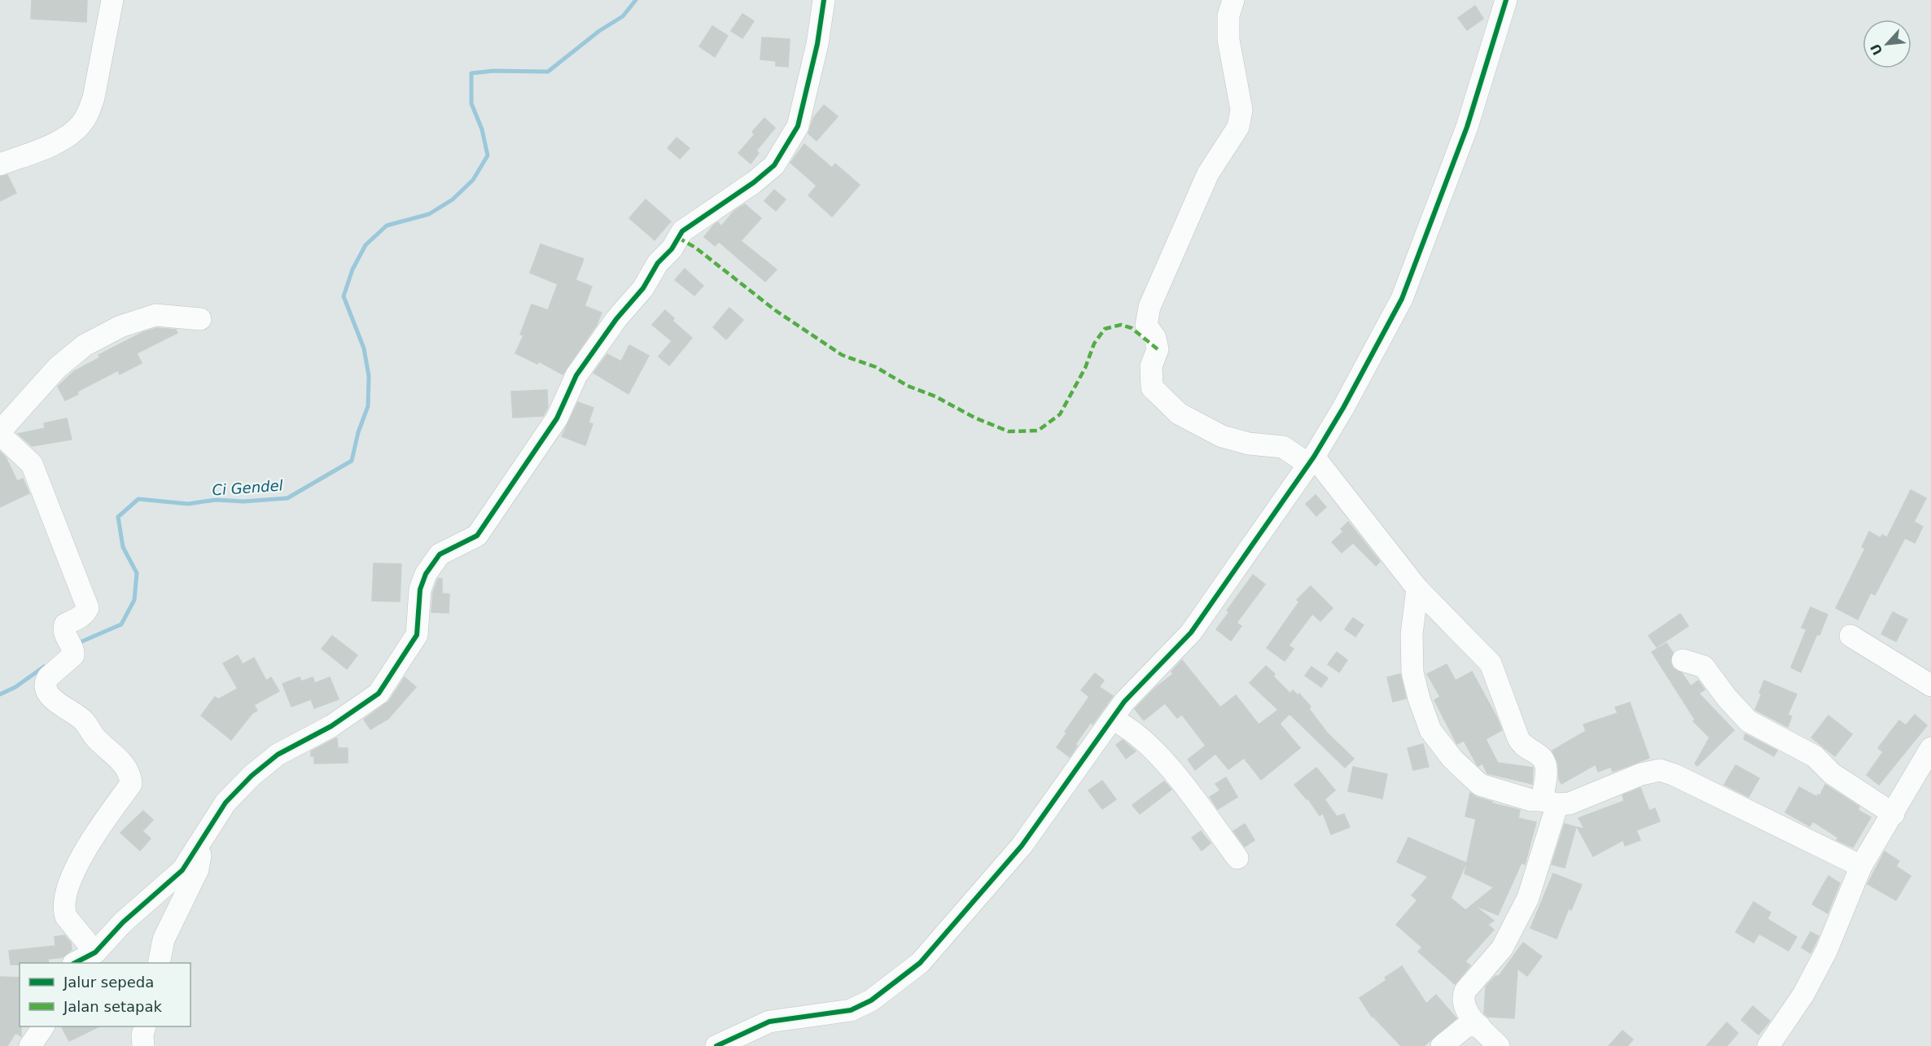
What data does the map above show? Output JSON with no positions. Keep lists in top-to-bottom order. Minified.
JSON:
{"water":["Ci Gendel"],"legend":["Jalur sepeda","Jalan setapak"],"north":"bottom left"}
